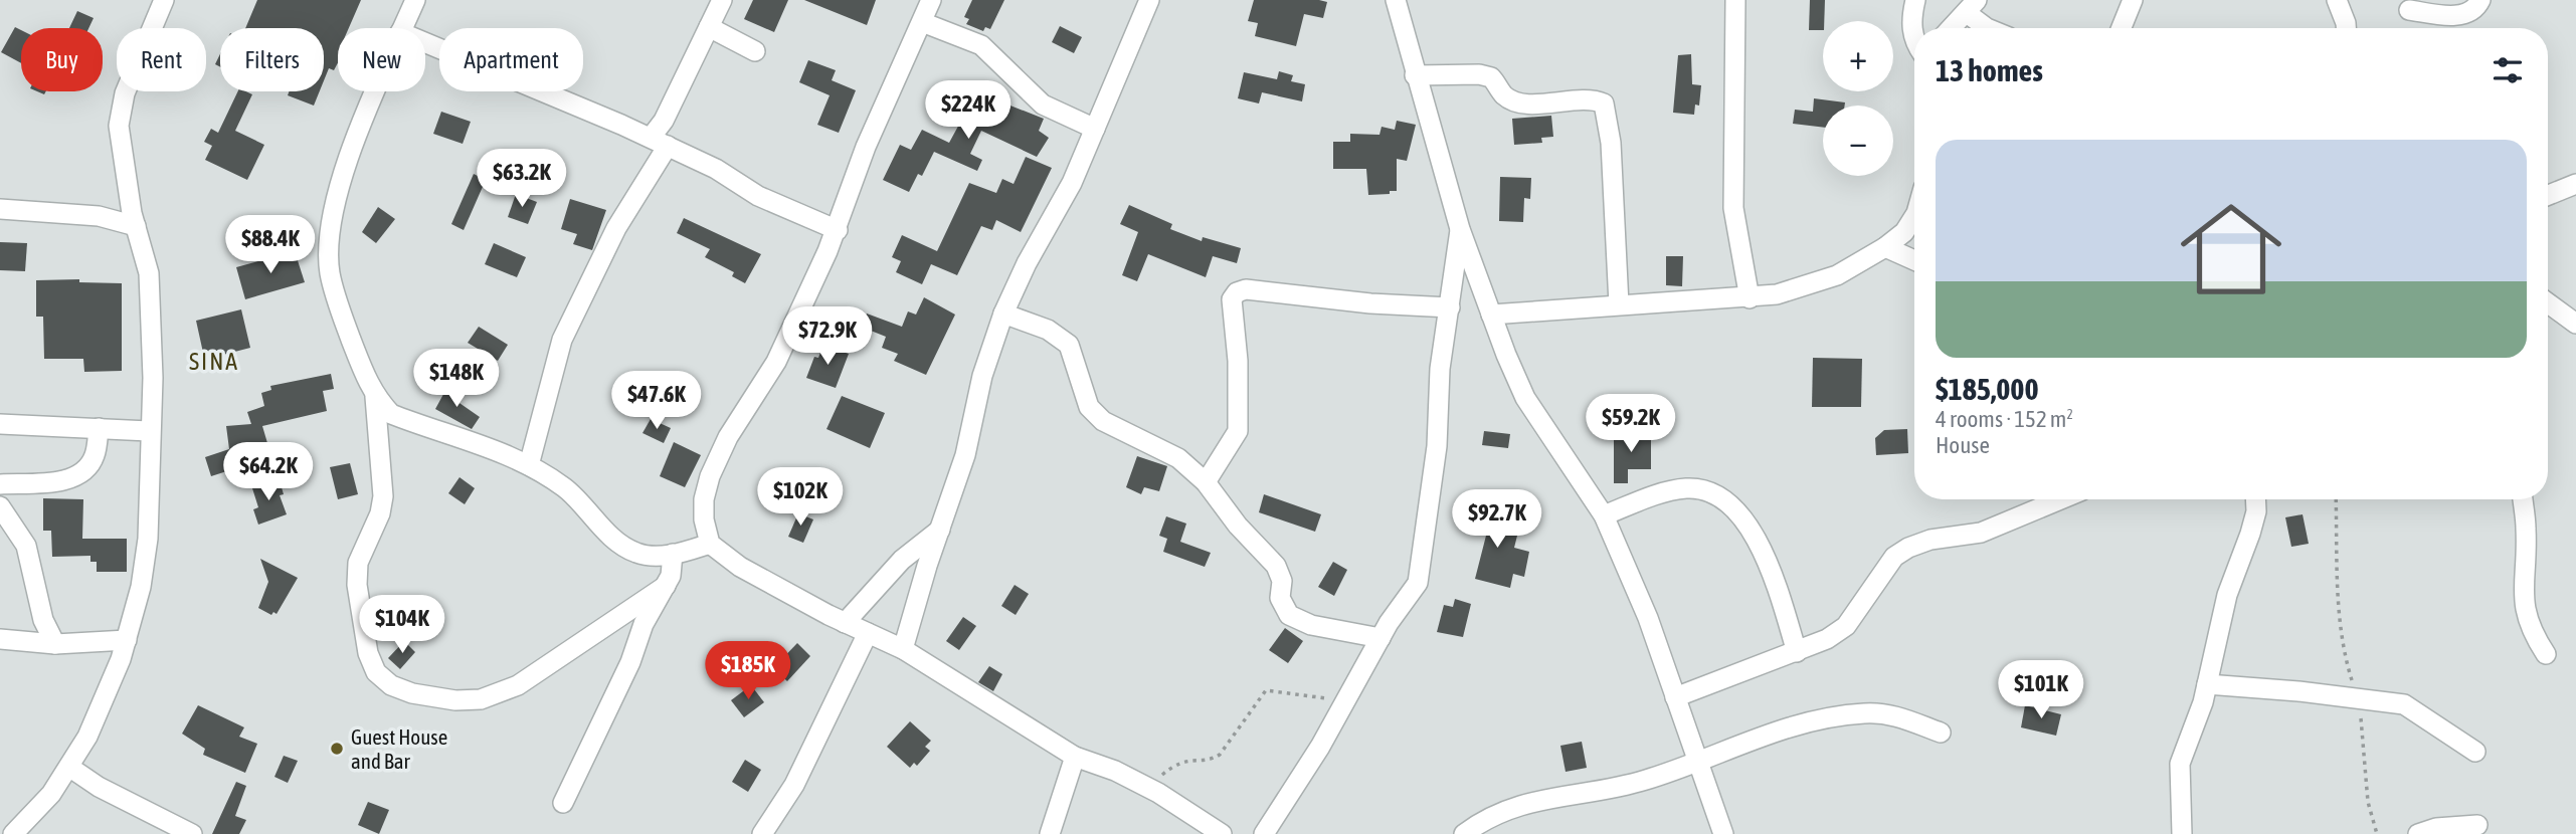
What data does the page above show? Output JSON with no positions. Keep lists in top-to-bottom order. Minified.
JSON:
{"districts":["SINA"],"places":["Guest House and Bar"],"page":{"map_buttons":["+","−"],"chip":["Buy","Rent","Filters","New","Apartment"],"heading":"13 homes","price":["$224K","$63.2K","$88.4K","$72.9K","$148K","$47.6K","$59.2K","$64.2K","$102K","$92.7K","$104K","$185K","$101K"],"list":[{"name":"$185,000","note":"4 rooms · 152 m² · House"}]}}
